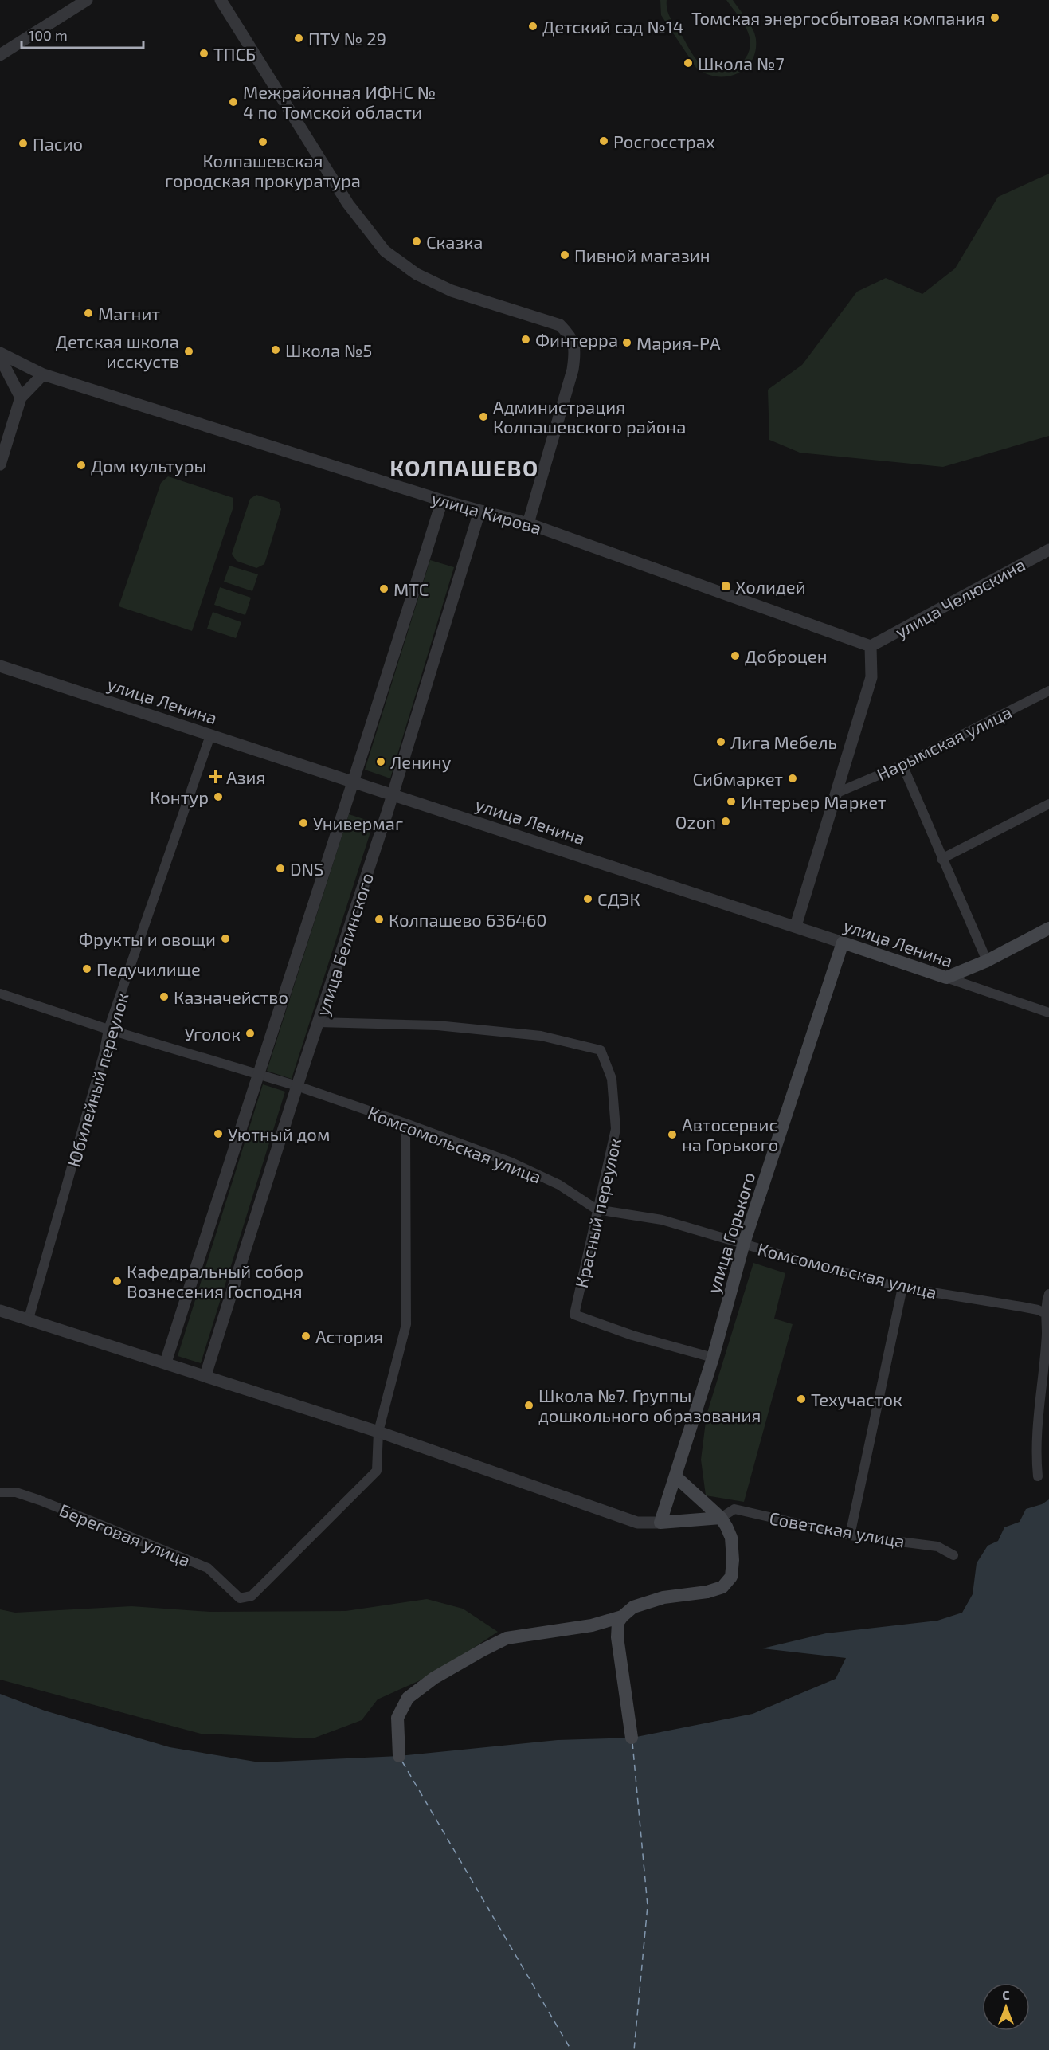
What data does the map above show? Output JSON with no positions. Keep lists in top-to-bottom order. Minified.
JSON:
{"streets":{"main road":["улица Ленина","улица Горького"],"street":["улица Кирова","улица Челюскина","Нарымская улица","улица Белинского","Юбилейный переулок","Комсомольская улица","Красный переулок","Советская улица","Береговая улица"]},"crossings":[["улица Кирова","улица Челюскина"],["улица Кирова","улица Белинского"],["улица Ленина","улица Белинского"],["улица Ленина","Юбилейный переулок"],["улица Ленина","улица Горького"],["улица Белинского","Комсомольская улица"],["улица Белинского","Красный переулок"],["Юбилейный переулок","Комсомольская улица"],["Комсомольская улица","Красный переулок"],["Комсомольская улица","улица Горького"],["Красный переулок","улица Горького"]],"districts":["КОЛПАШЕВО"],"places":{"other":["Томская энергосбытовая компания","Детский сад №14","ПТУ № 29","ТПСБ","Школа №7","Межрайонная ИФНС № 4 по Томской области","Росгосстрах","Колпашевская городская прокуратура","Пасио","Сказка","Пивной магазин","Магнит","Финтерра","Мария-РА","Школа №5","Детская школа исскуств","Администрация Колпашевского района","Дом культуры","МТС","Доброцен","Лига Мебель","Ленину","Сибмаркет","Контур","Интерьер Маркет","Ozon","Универмаг","DNS","СДЭК","Колпашево 636460","Фрукты и овощи","Педучилище","Казначейство","Уголок","Уютный дом","Автосервис на Горького","Кафедральный собор Вознесения Господня","Астория","Техучасток","Школа №7. Группы дошкольного образования"],"transit":["Холидей"],"health":["Азия"]},"scale_bar":"100 m","north":"top"}
